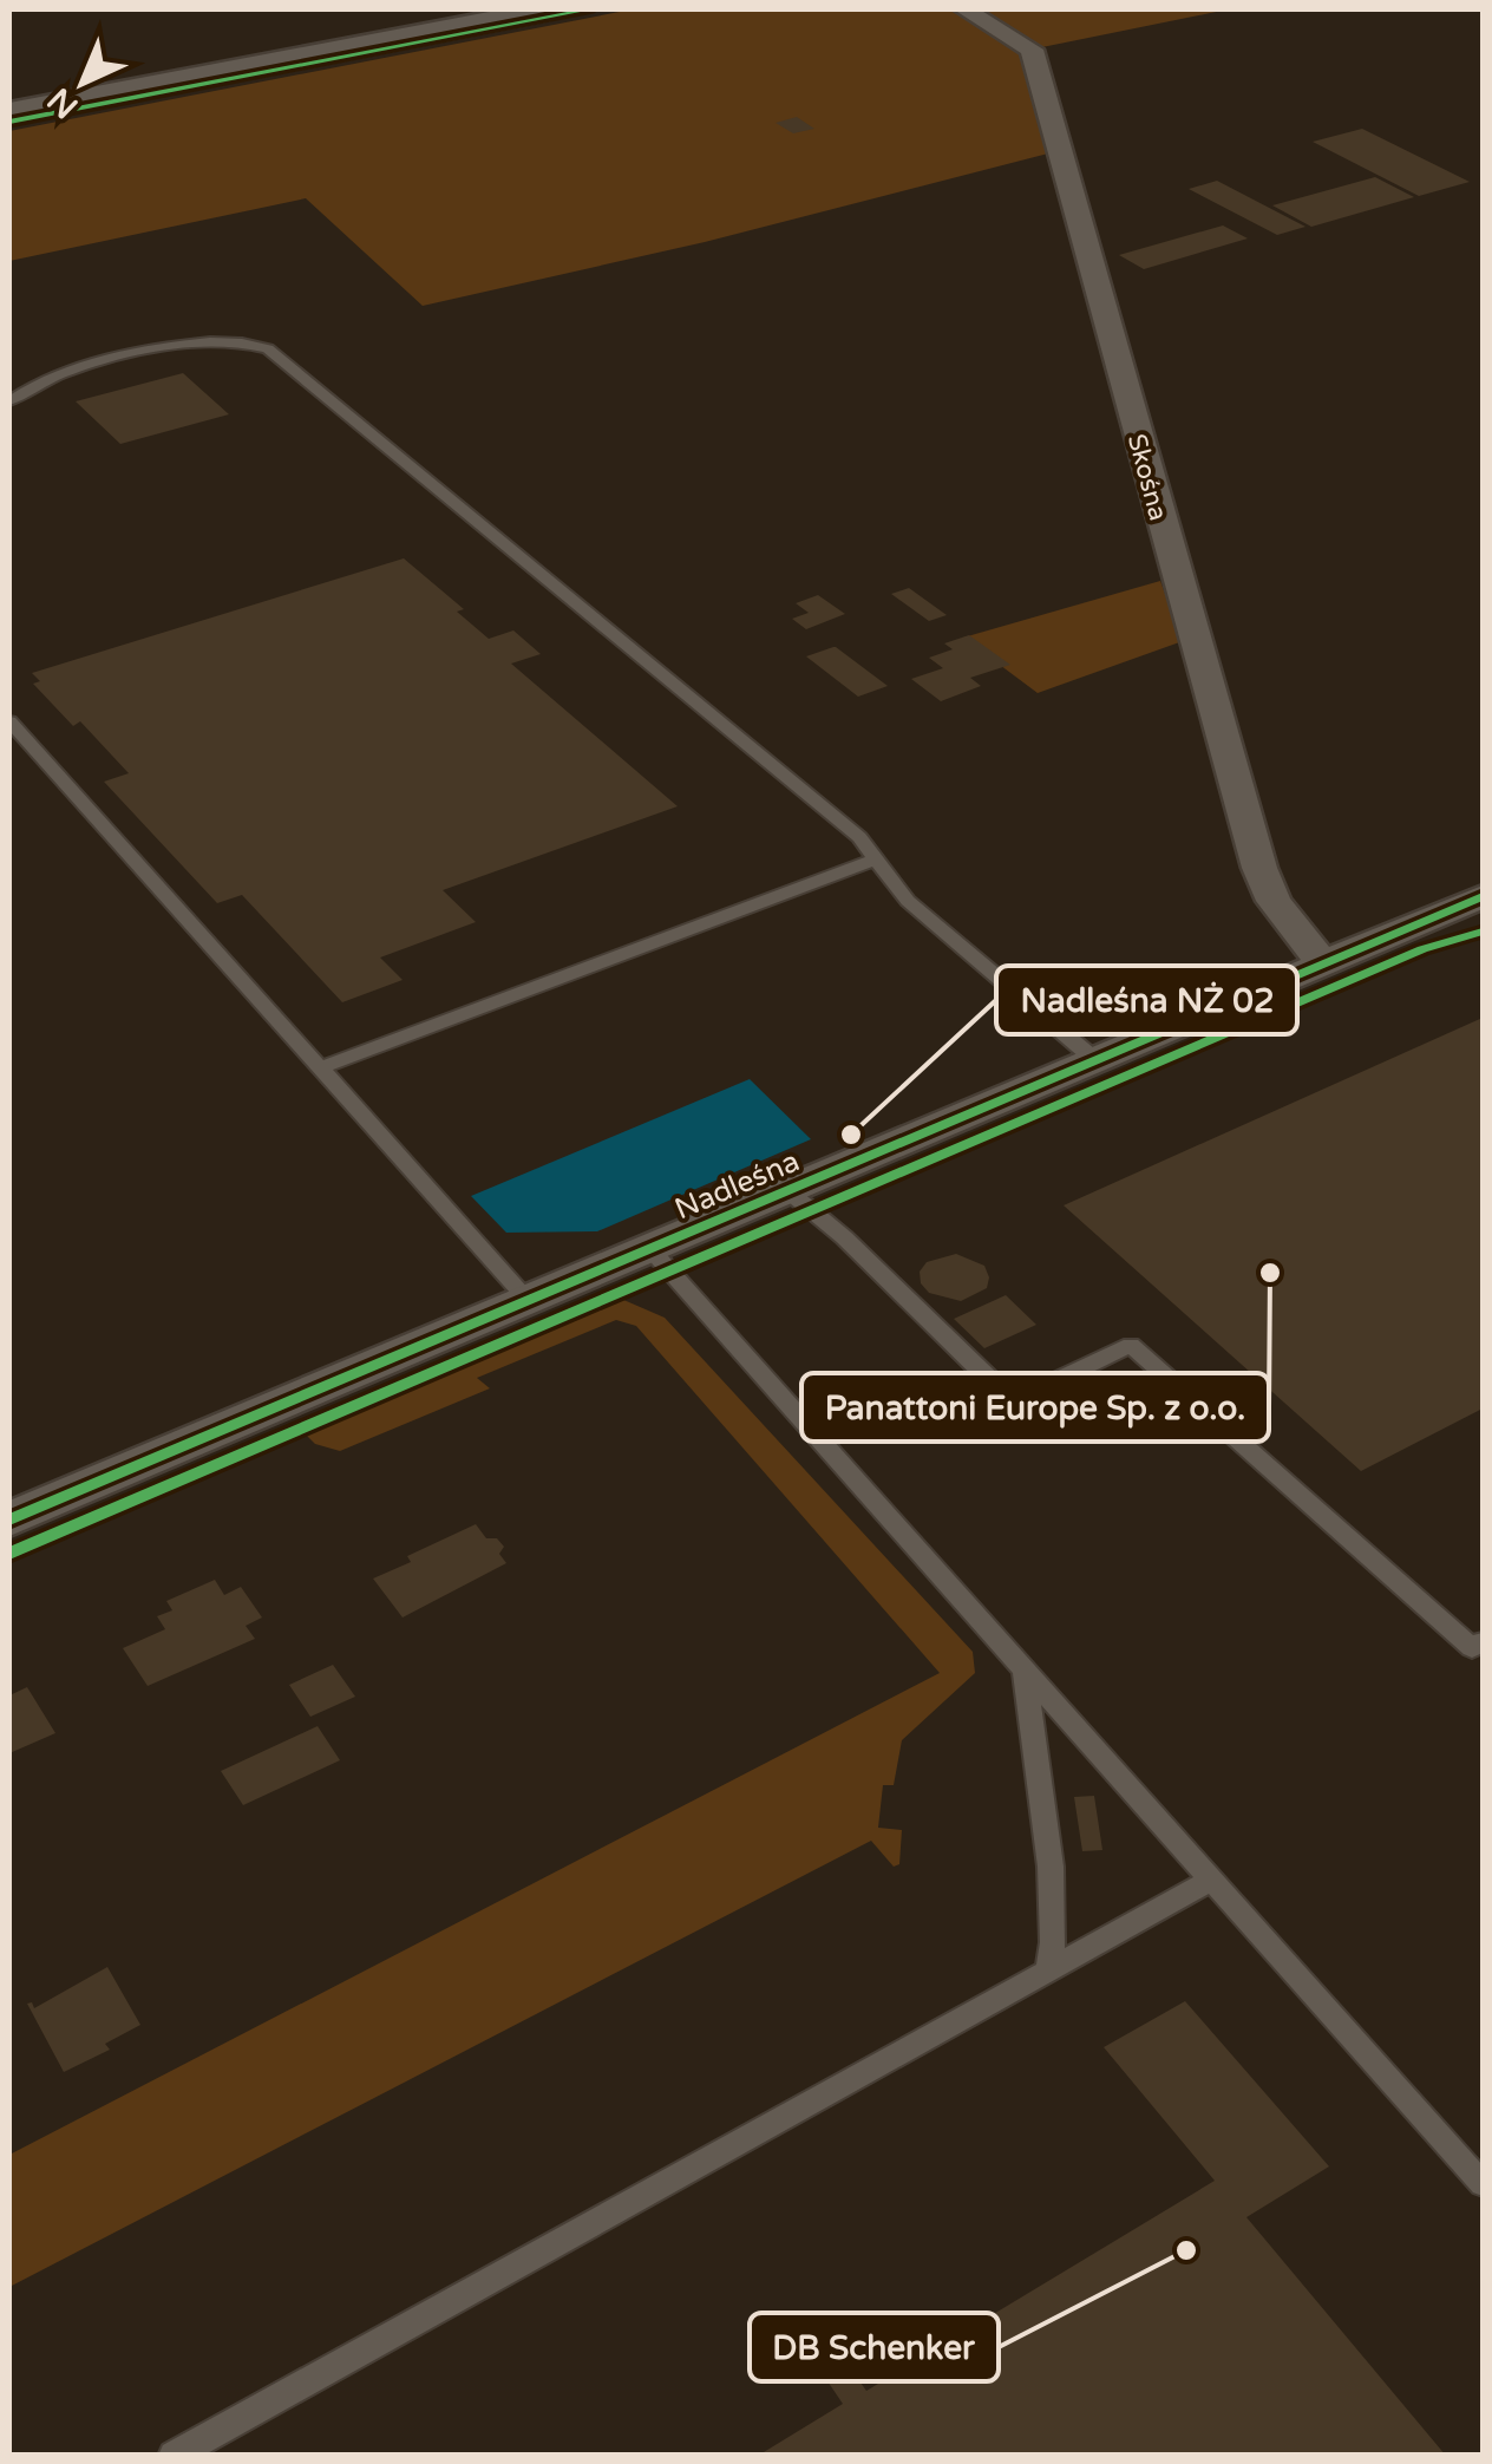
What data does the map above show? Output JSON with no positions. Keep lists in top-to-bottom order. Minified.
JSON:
{"streets":{"street":["Skośna","Nadleśna"]},"crossings":[["Skośna","Nadleśna"]],"places":["Nadleśna NŻ 02","Panattoni Europe Sp. z o.o.","DB Schenker"],"north":"bottom left"}
